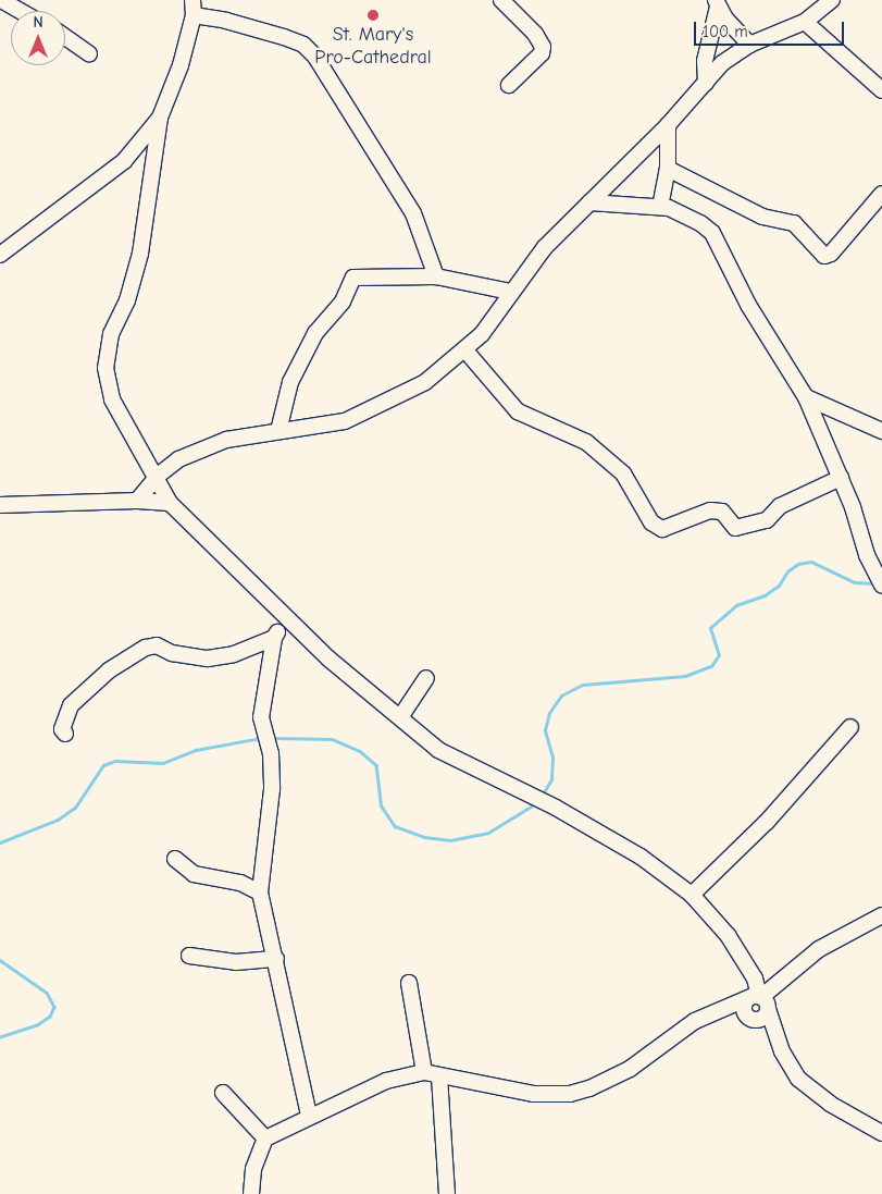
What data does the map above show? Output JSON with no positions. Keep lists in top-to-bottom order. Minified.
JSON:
{"places":["St. Mary's Pro-Cathedral"],"scale_bar":"100 m","north":"top"}
